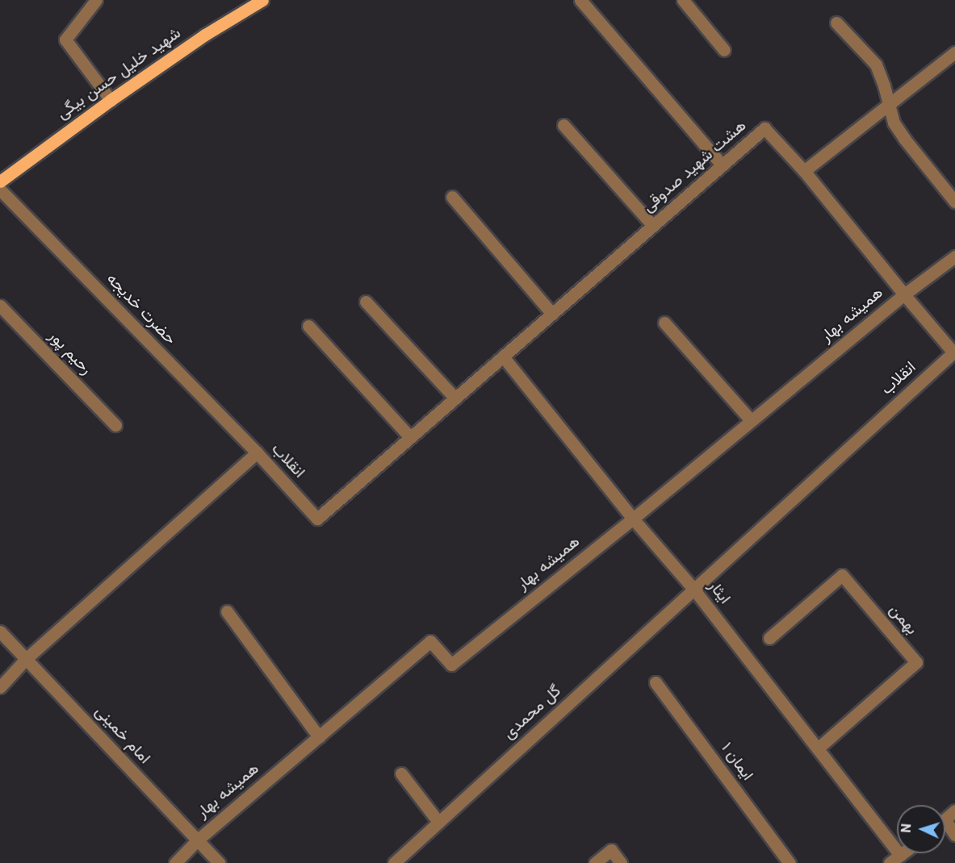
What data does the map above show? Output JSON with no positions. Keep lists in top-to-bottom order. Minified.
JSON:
{"streets":{"main road":["شهید خلیل حسن بیگی"],"street":["هشت شهید صدوقی","حضرت خدیجه","همیشه بهار","رحیم پور","انقلاب","ایثار","بهمن","گل محمدی","امام خمینی","ایمان ۱"]},"crossings":[["هشت شهید صدوقی","انقلاب"],["هشت شهید صدوقی","ایثار"],["حضرت خدیجه","انقلاب"],["همیشه بهار","انقلاب"],["همیشه بهار","ایثار"],["همیشه بهار","امام خمینی"],["انقلاب","ایثار"],["انقلاب","گل محمدی"],["انقلاب","امام خمینی"],["ایثار","بهمن"],["ایثار","گل محمدی"]],"north":"left"}
